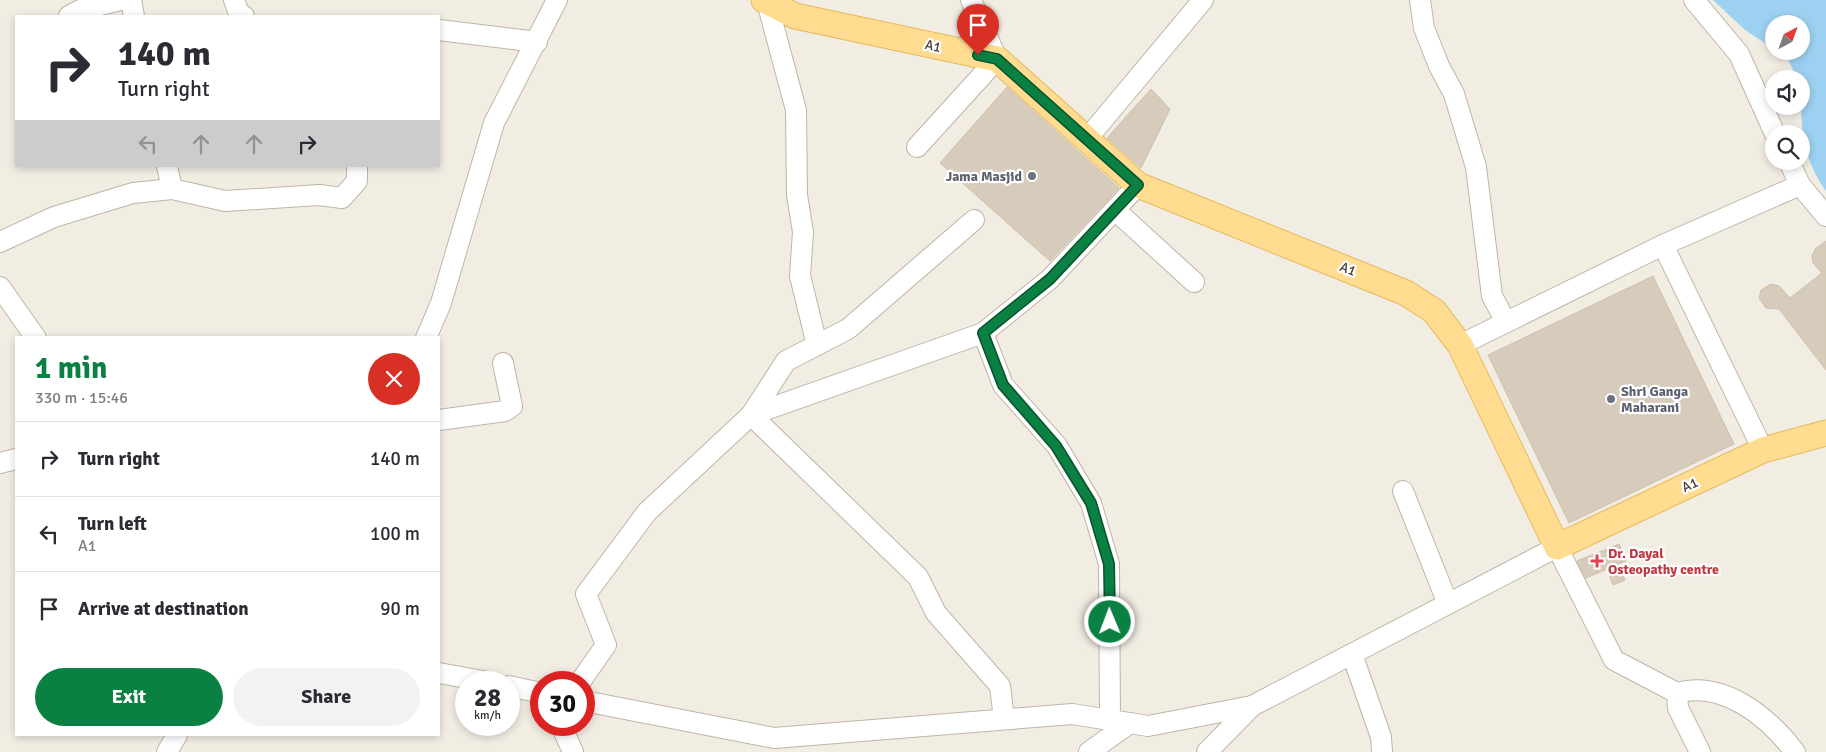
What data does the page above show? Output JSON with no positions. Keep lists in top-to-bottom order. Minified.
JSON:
{"streets":{"main road":["A1"]},"places":{"other":["Jama Masjid","Shri Ganga Maharani"],"health":["Dr. Dayal Osteopathy centre"]},"north":"top right","page":{"turn":["140 m","Turn right"],"heading":["1 min","330 m · 15:46"],"list":[{"name":"Turn right","value":"140 m"},{"name":"Turn left","note":"A1","value":"100 m"},{"name":"Arrive at destination","value":"90 m"}],"buttons":["Exit","Share"],"speed":"28 km/h","limit":"30"}}
